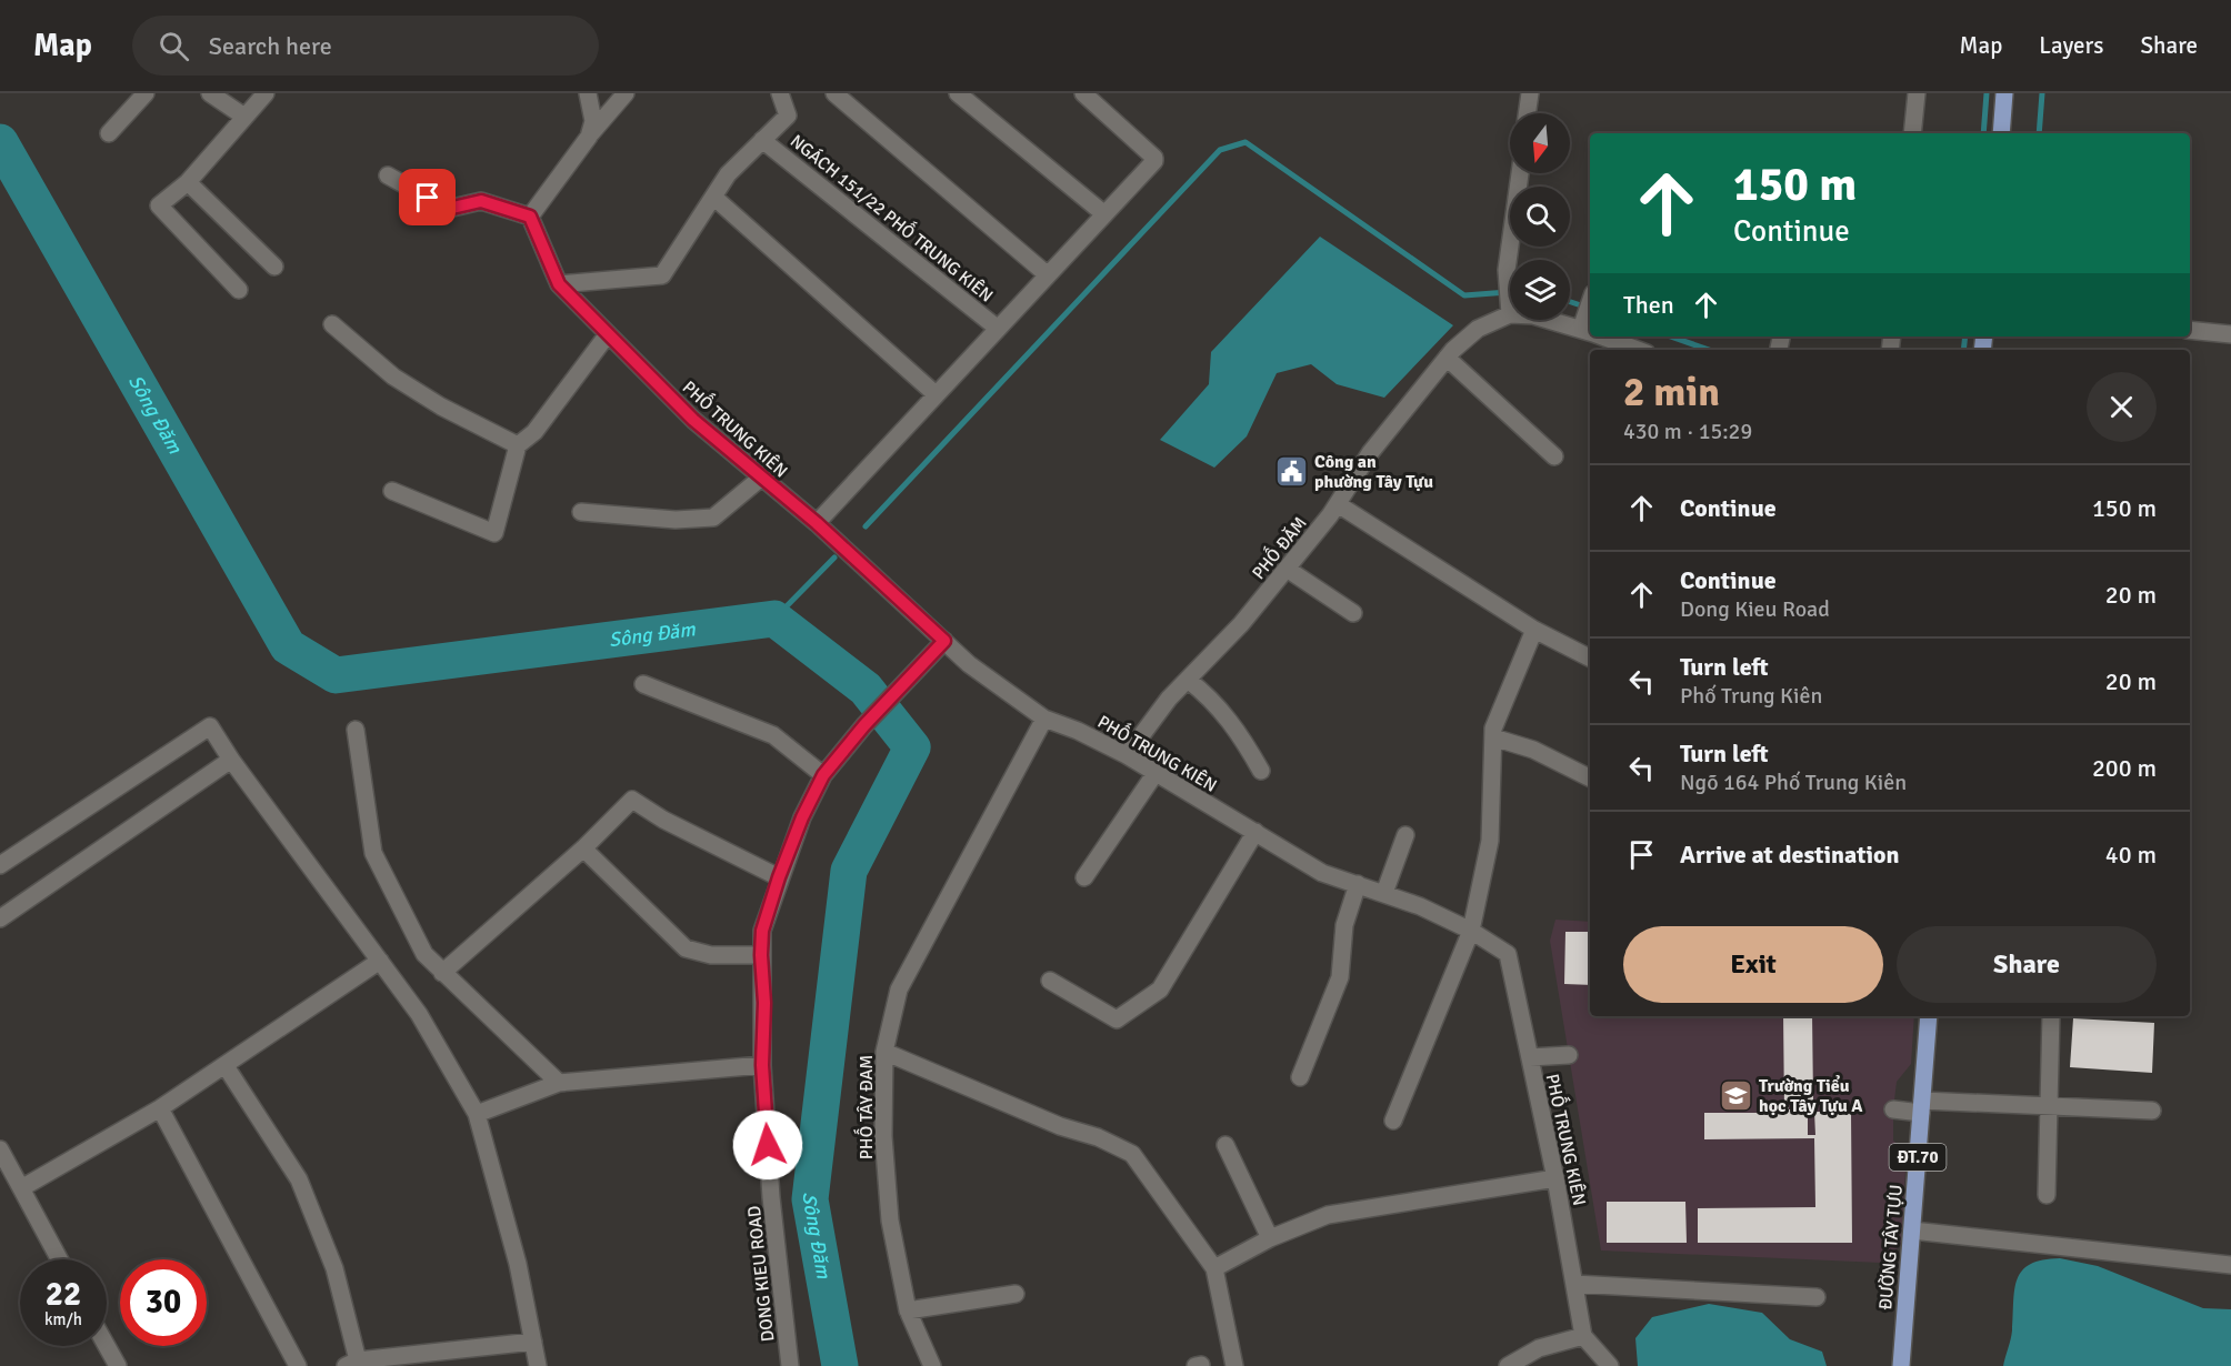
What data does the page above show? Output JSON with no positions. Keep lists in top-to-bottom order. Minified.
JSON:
{"streets":{"main road":["ĐT.70","ĐƯỜNG TÂY TỰU"],"street":["NGÁCH 151/22 PHỐ TRUNG KIÊN","PHỐ TRUNG KIÊN","PHỐ ĐĂM","PHỐ TÂY ĐAM","DONG KIEU ROAD"]},"crossings":[["PHỐ TRUNG KIÊN","PHỐ ĐĂM"],["PHỐ TRUNG KIÊN","PHỐ TÂY ĐAM"],["PHỐ TRUNG KIÊN","DONG KIEU ROAD"]],"water":["Sông Đăm"],"places":{"public building":["Công an phường Tây Tựu"],"school or university":["Trường Tiểu học Tây Tựu A"]},"north":"bottom","page":{"header":"Map","search":"Search here","nav":["Map","Layers","Share"],"turn":["150 m","Continue"],"then":"Then","heading":["2 min","430 m · 15:29"],"list":[{"name":"Continue","value":"150 m"},{"name":"Continue","note":"Dong Kieu Road","value":"20 m"},{"name":"Turn left","note":"Phố Trung Kiên","value":"20 m"},{"name":"Turn left","note":"Ngõ 164 Phố Trung Kiên","value":"200 m"},{"name":"Arrive at destination","value":"40 m"}],"buttons":["Exit","Share"],"speed":"22 km/h","limit":"30"}}
